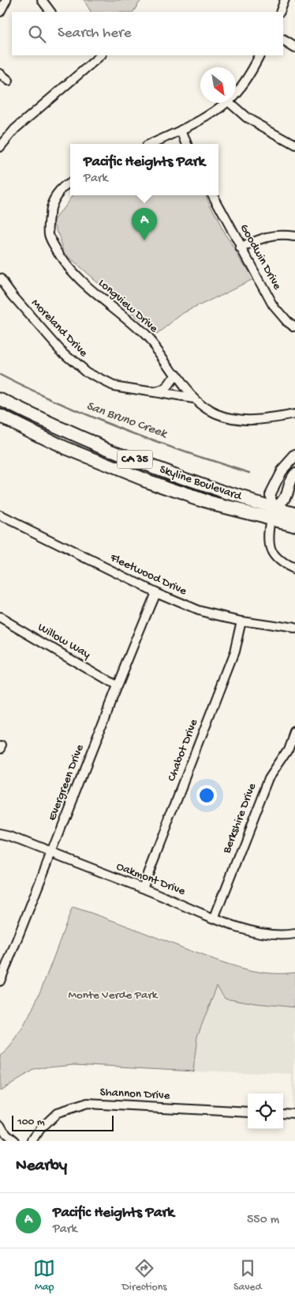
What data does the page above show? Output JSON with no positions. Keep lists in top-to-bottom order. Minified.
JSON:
{"streets":{"main road":["CA 35","Skyline Boulevard"],"street":["Goodwin Drive","Longview Drive","Moreland Drive","Fleetwood Drive","Willow Way","Chabot Drive","Evergreen Drive","Berkshire Drive","Oakmont Drive","Shannon Drive"]},"crossings":[["Longview Drive","Moreland Drive"],["Fleetwood Drive","Chabot Drive"],["Fleetwood Drive","Evergreen Drive"],["Willow Way","Evergreen Drive"],["Chabot Drive","Oakmont Drive"],["Evergreen Drive","Oakmont Drive"],["Berkshire Drive","Oakmont Drive"]],"water":["San Bruno Creek"],"parks":["Monte Verde Park"],"scale_bar":"100 m","north":"bottom right","page":{"search":"Search here","popup":["Pacific Heights Park","Park"],"pins":"A","scale":"100 m","heading":"Nearby","list":[{"mark":"A","name":"Pacific Heights Park","note":"Park","value":"550 m"}],"nav":["Map","Directions","Saved"]}}
